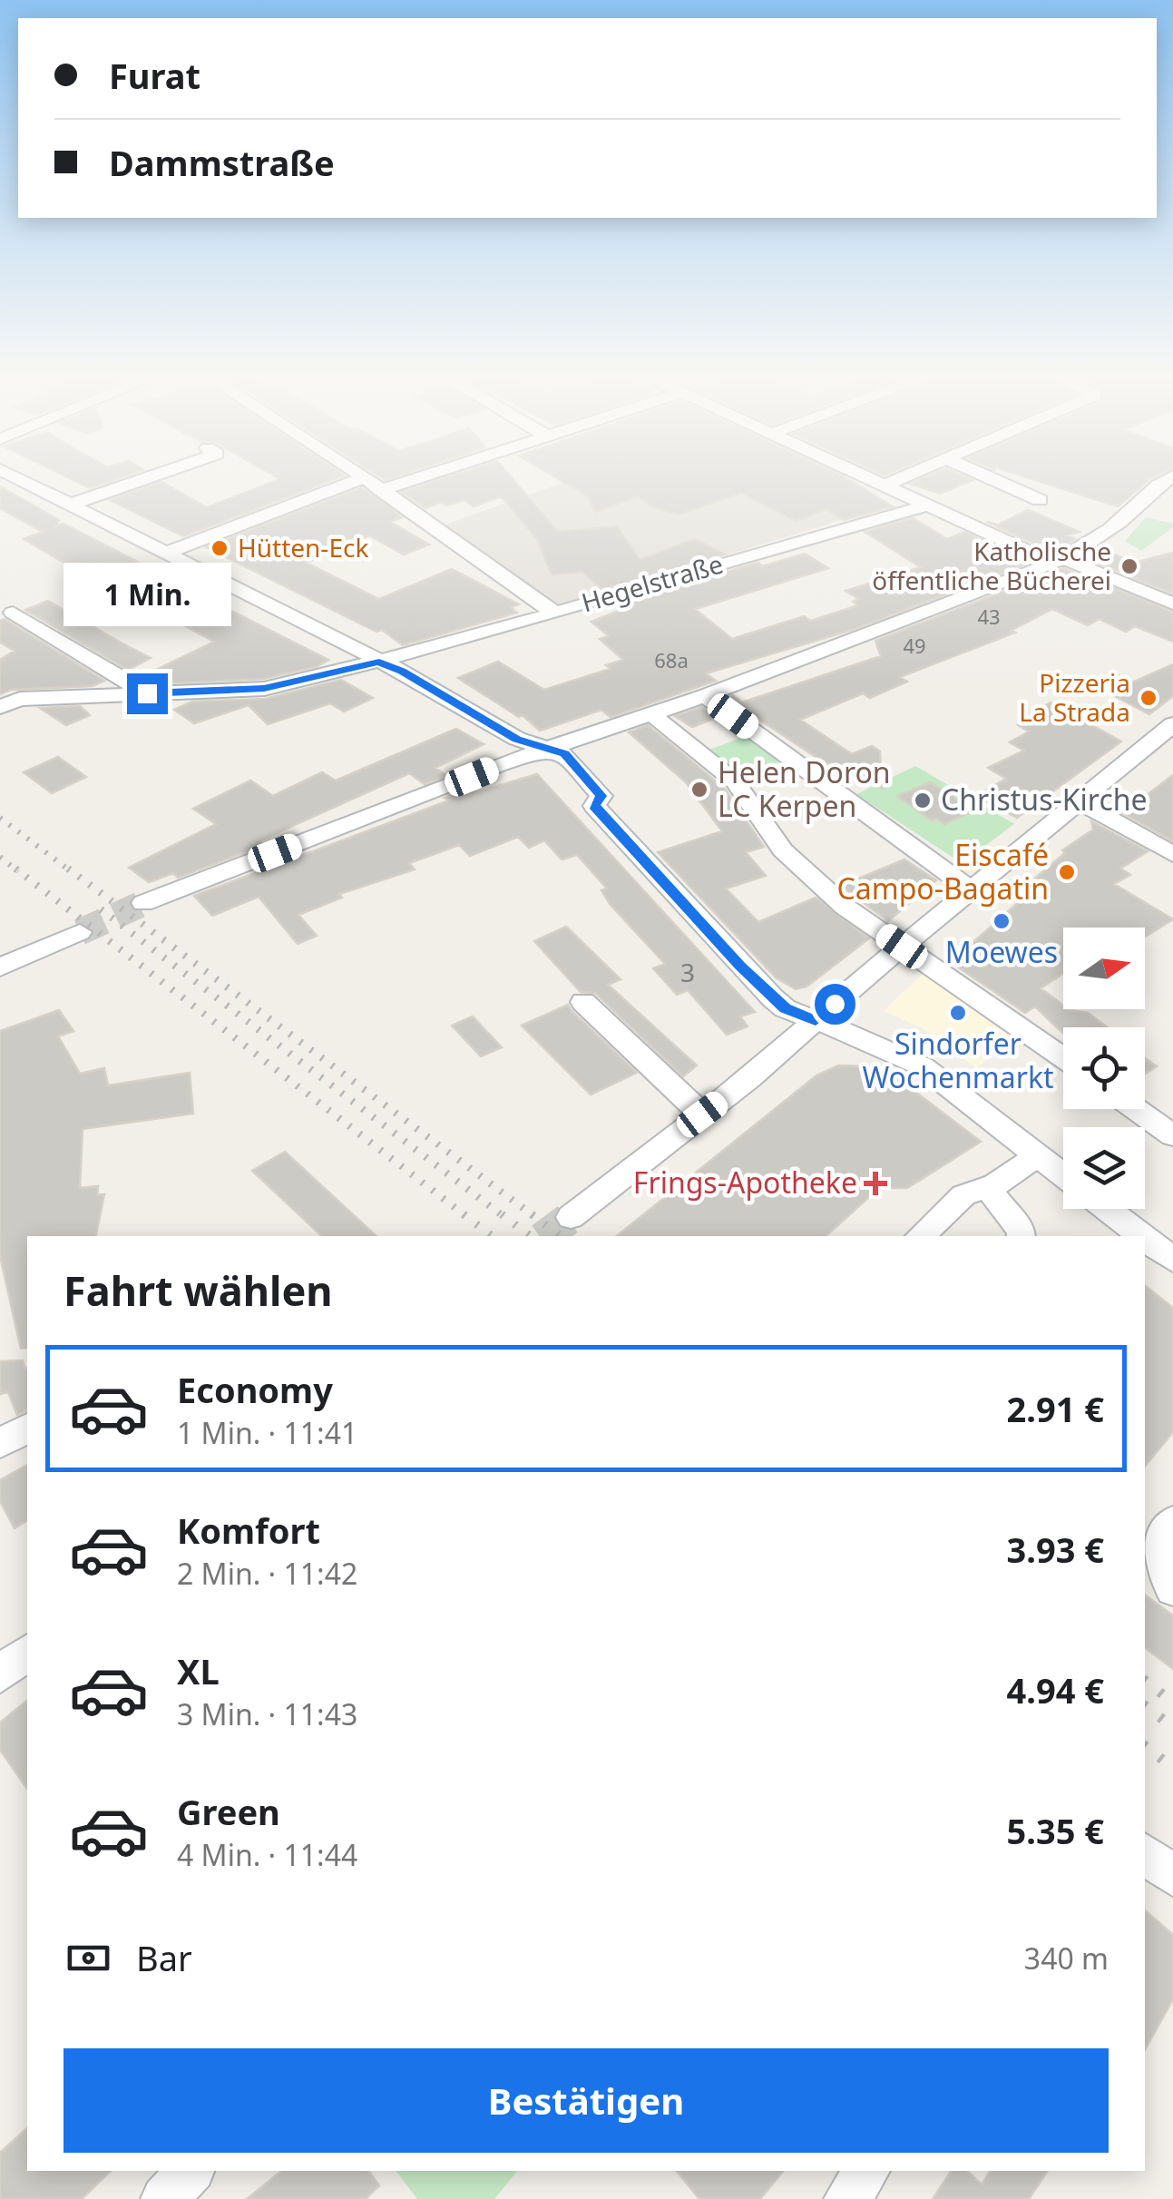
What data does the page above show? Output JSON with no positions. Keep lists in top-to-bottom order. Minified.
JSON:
{"streets":{"street":["Hegelstraße"]},"places":{"other":["Hütten-Eck","Katholische öffentliche Bücherei","Pizzeria La Strada","Helen Doron LC Kerpen","Christus-Kirche","Eiscafé Campo-Bagatin","Moewes","Sindorfer Wochenmarkt"],"health":["Frings-Apotheke"]},"house_numbers":["43","49","68a","3"],"north":"right","page":{"banner":["Furat","Dammstraße"],"bubble":"1 Min.","heading":"Fahrt wählen","list":[{"name":"Economy","note":"1 Min. · 11:41","value":"2.91 €"},{"name":"Komfort","note":"2 Min. · 11:42","value":"3.93 €"},{"name":"XL","note":"3 Min. · 11:43","value":"4.94 €"},{"name":"Green","note":"4 Min. · 11:44","value":"5.35 €"}],"pay":["Bar","340 m"],"buttons":"Bestätigen"}}
